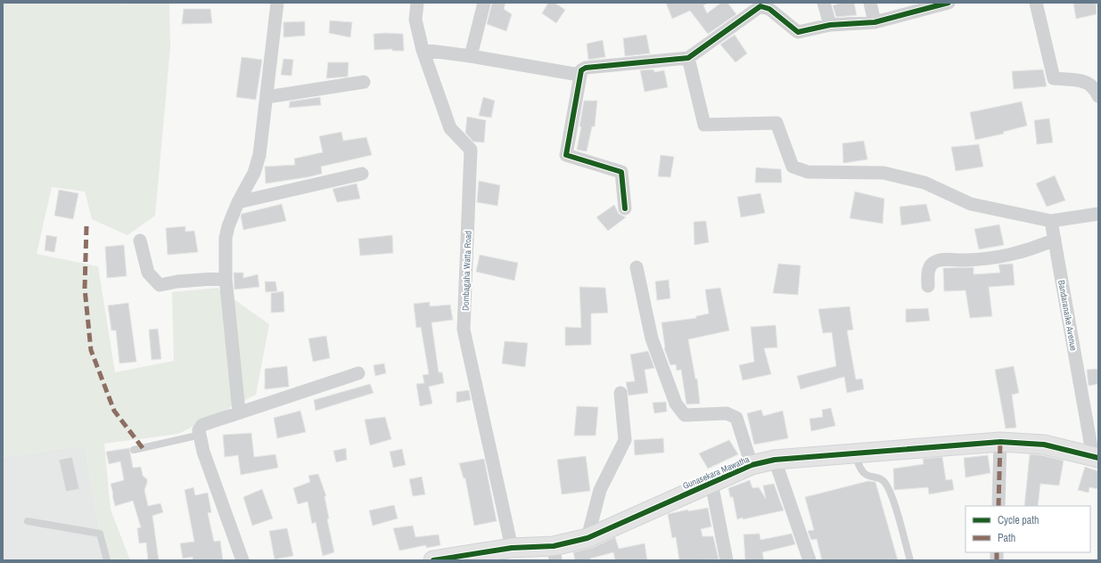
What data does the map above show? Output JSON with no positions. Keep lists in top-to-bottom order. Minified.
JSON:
{"streets":{"street":["Dombagaha Watta Road","Bandaranaike Avenue","Gunasekara Mawatha"]},"crossings":[["Dombagaha Watta Road","Gunasekara Mawatha"],["Bandaranaike Avenue","Gunasekara Mawatha"]],"legend":["Cycle path","Path"]}
